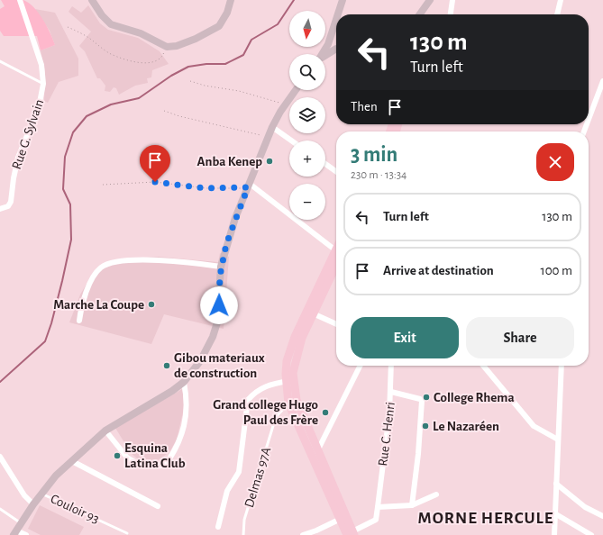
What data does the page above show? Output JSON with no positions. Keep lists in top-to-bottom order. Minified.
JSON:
{"streets":{"street":["Rue G. Sylvain","Rue C. Henri"],"lane":["Delmas 97A","Couloir 93"]},"districts":["MORNE HERCULE"],"places":["Anba Kenep","Marche La Coupe","Gibou materiaux de construction","College Rhema","Grand college Hugo Paul des Frère","Le Nazaréen","Esquina Latina Club"],"north":"bottom","page":{"map_buttons":["+","−"],"turn":["130 m","Turn left"],"then":"Then","heading":["3 min","230 m · 13:34"],"list":[{"name":"Turn left","value":"130 m"},{"name":"Arrive at destination","value":"100 m"}],"buttons":["Exit","Share"]}}
